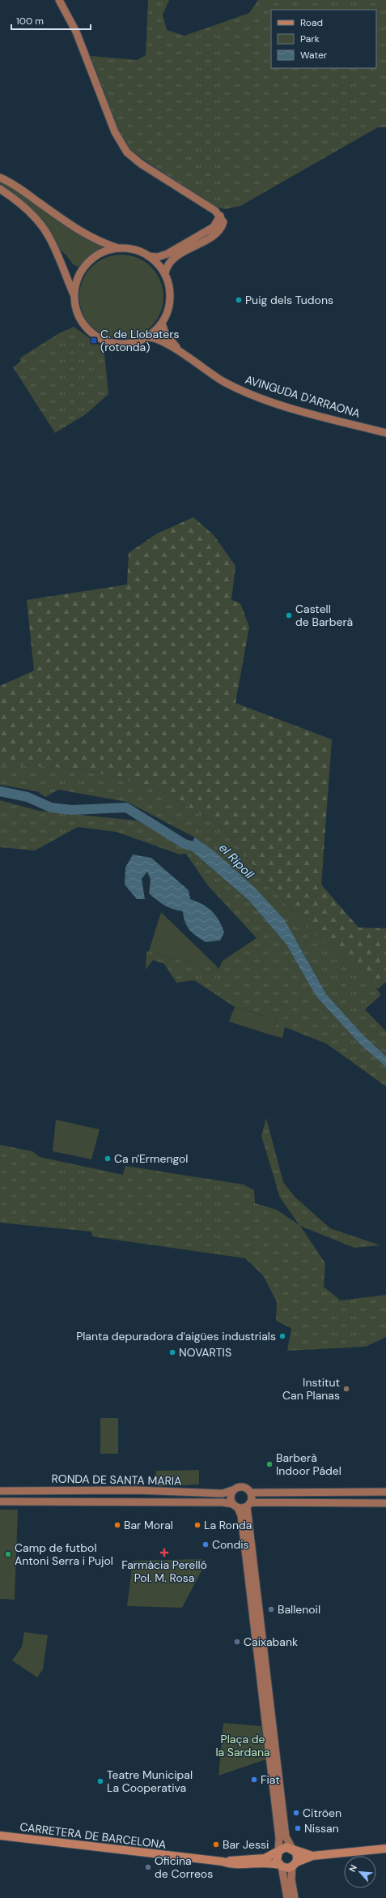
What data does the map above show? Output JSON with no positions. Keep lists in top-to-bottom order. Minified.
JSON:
{"streets":{"main road":["CARRETERA DE BARCELONA"],"street":["AVINGUDA D'ARRAONA","RONDA DE SANTA MARIA"]},"water":["el Ripoll"],"parks":["Plaça de la Sardana"],"places":{"other":["Puig dels Tudons","Castell de Barberà","Ca n'Ermengol","Planta depuradora d'aigües industrials","NOVARTIS","Institut Can Planas","Barberà Indoor Pádel","Bar Moral","La Ronda","Condis","Camp de futbol Antoni Serra i Pujol","Ballenoil","Caixabank","Fiat","Teatre Municipal La Cooperativa","Citröen","Nissan","Bar Jessi","Oficina de Correos"],"transit":["C. de Llobaters (rotonda)"],"health":["Farmàcia Perelló Pol. M. Rosa"]},"legend":["Road","Park","Water"],"scale_bar":"100 m","north":"top left"}
